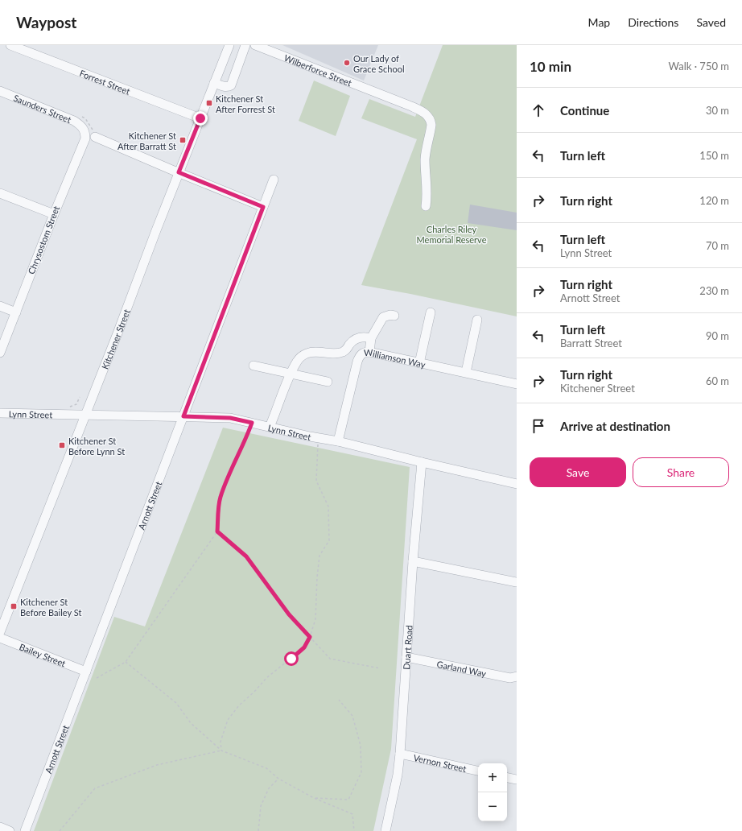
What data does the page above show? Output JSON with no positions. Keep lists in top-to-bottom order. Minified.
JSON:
{"streets":{"street":["Wilberforce Street","Forrest Street","Saunders Street","Chrysostom Street","Kitchener Street","Williamson Way","Lynn Street","Arnott Street","Duart Road","Bailey Street","Garland Way","Vernon Street"]},"crossings":[["Forrest Street","Kitchener Street"],["Saunders Street","Chrysostom Street"],["Kitchener Street","Lynn Street"],["Williamson Way","Lynn Street"],["Lynn Street","Arnott Street"],["Lynn Street","Duart Road"],["Arnott Street","Bailey Street"],["Duart Road","Garland Way"],["Duart Road","Vernon Street"]],"parks":["Charles Riley Memorial Reserve"],"places":{"other":["Our Lady of Grace School"],"transit":["Kitchener St After Forrest St","Kitchener St After Barratt St","Kitchener St Before Lynn St","Kitchener St Before Bailey St"]},"page":{"header":"Waypost","nav":["Map","Directions","Saved"],"heading":["10 min","Walk · 750 m"],"list":[["Continue","30 m"],["Turn left","150 m"],["Turn right","120 m"],["Turn left","Lynn Street","70 m"],["Turn right","Arnott Street","230 m"],["Turn left","Barratt Street","90 m"],["Turn right","Kitchener Street","60 m"],"Arrive at destination"],"buttons":["Save","Share"],"map_buttons":["+","−"]}}
